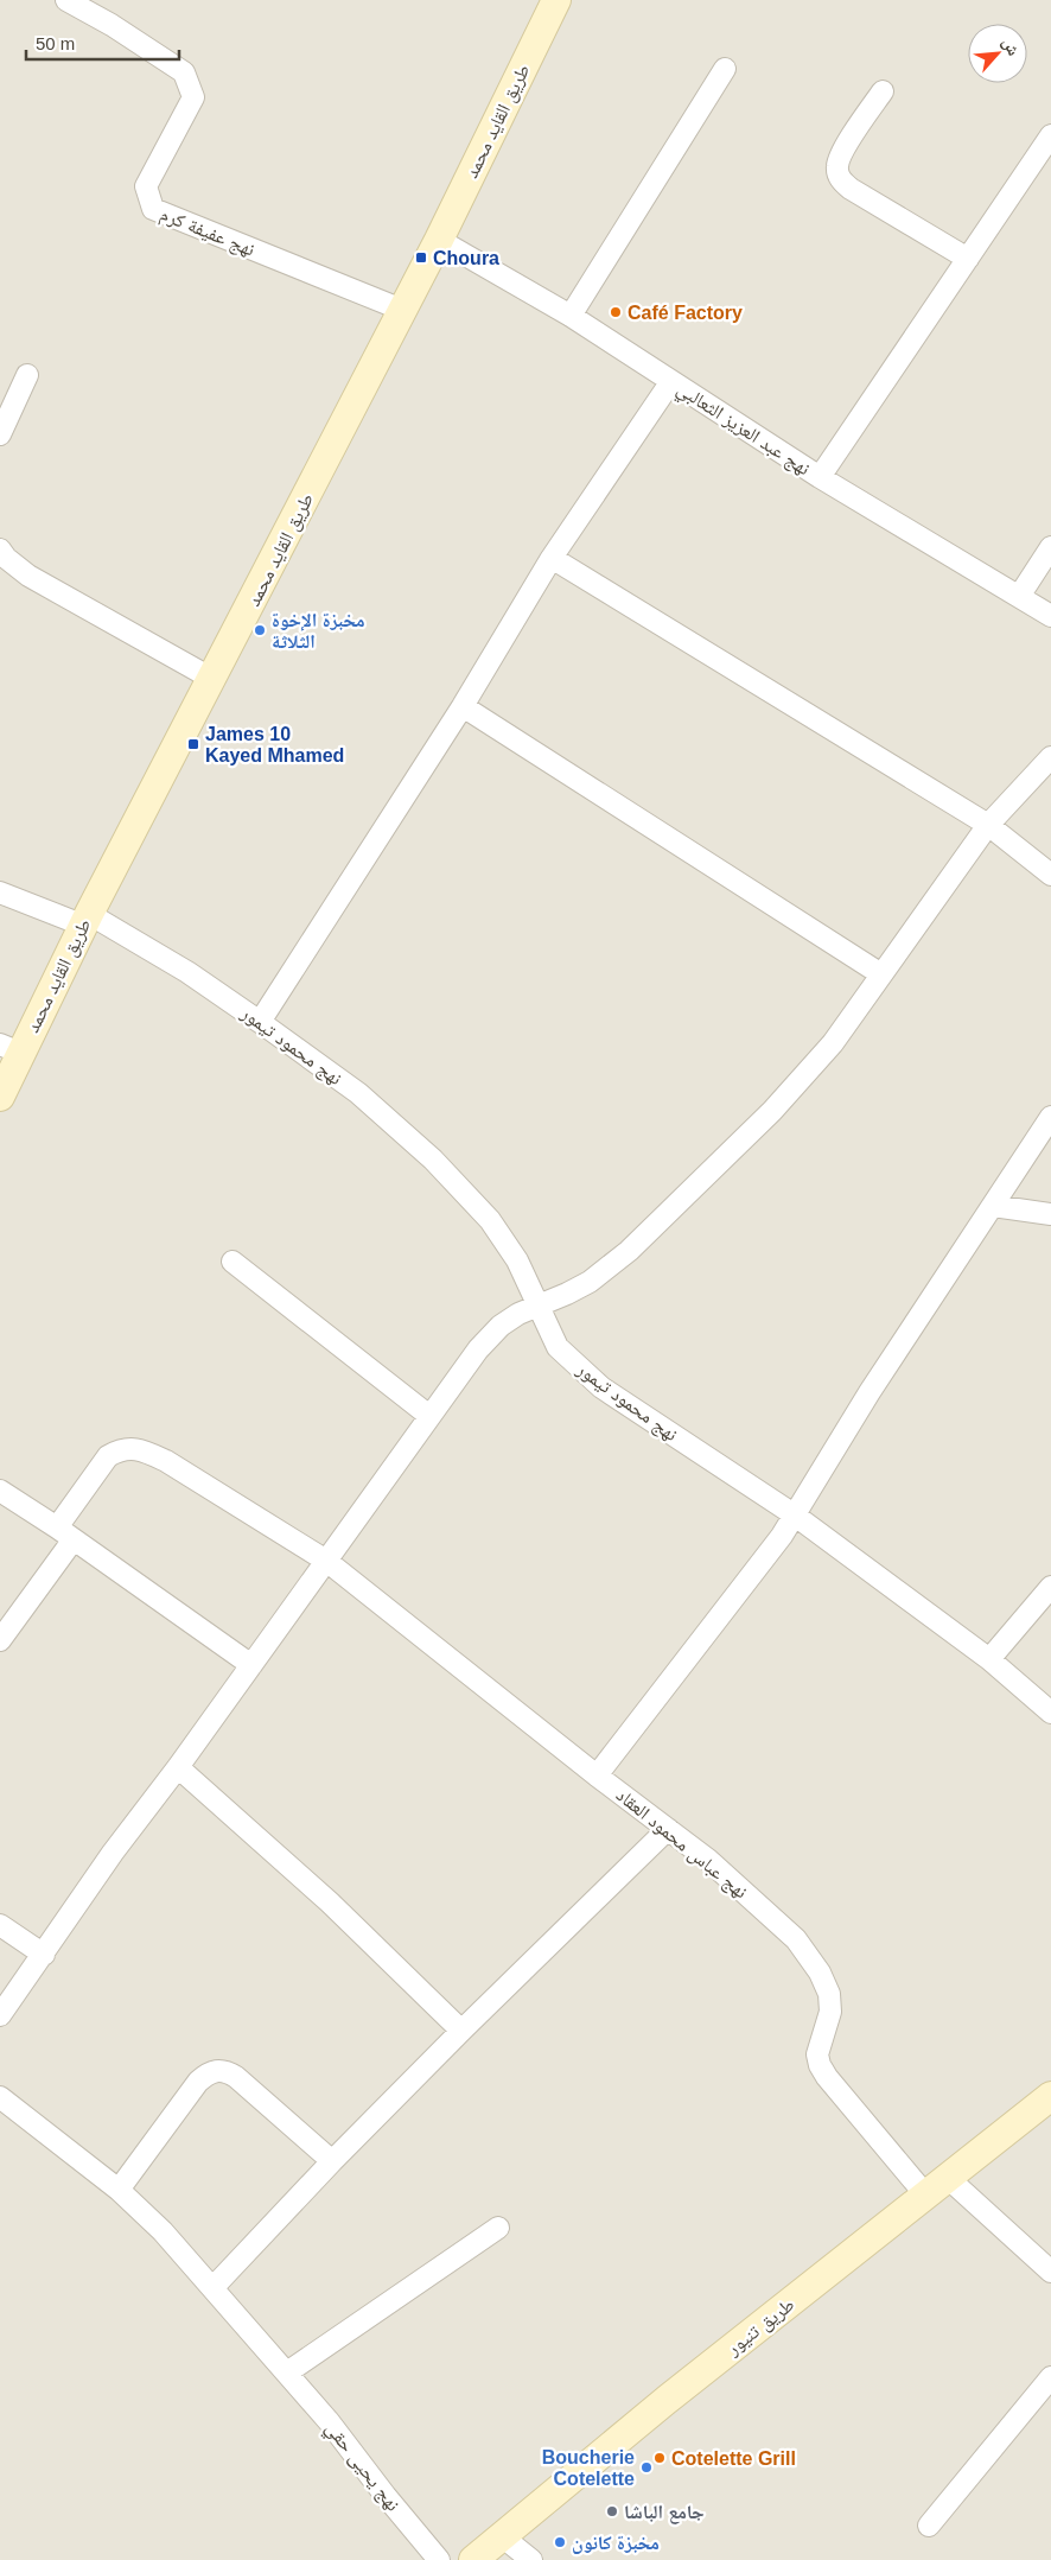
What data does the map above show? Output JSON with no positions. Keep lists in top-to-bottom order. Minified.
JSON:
{"streets":{"main road":["طريق القايد محمد","طريق تنيور"],"street":["نهج عفيفة كرم","نهج عبد العزيز الثعالبي","نهج محمود تيمور","نهج عباس محمود العقاد","نهج يحيى حقي"]},"crossings":[["طريق القايد محمد","نهج عفيفة كرم"],["طريق القايد محمد","نهج عبد العزيز الثعالبي"],["طريق القايد محمد","نهج محمود تيمور"],["نهج عباس محمود العقاد","طريق تنيور"]],"places":{"transit":["Choura","James 10 Kayed Mhamed"],"other":["Café Factory","مخبزة الإخوة الثلاثة","Cotelette Grill","Boucherie Cotelette","جامع الباشا","مخبزة كانون"]},"scale_bar":"50 m","north":"top right"}
